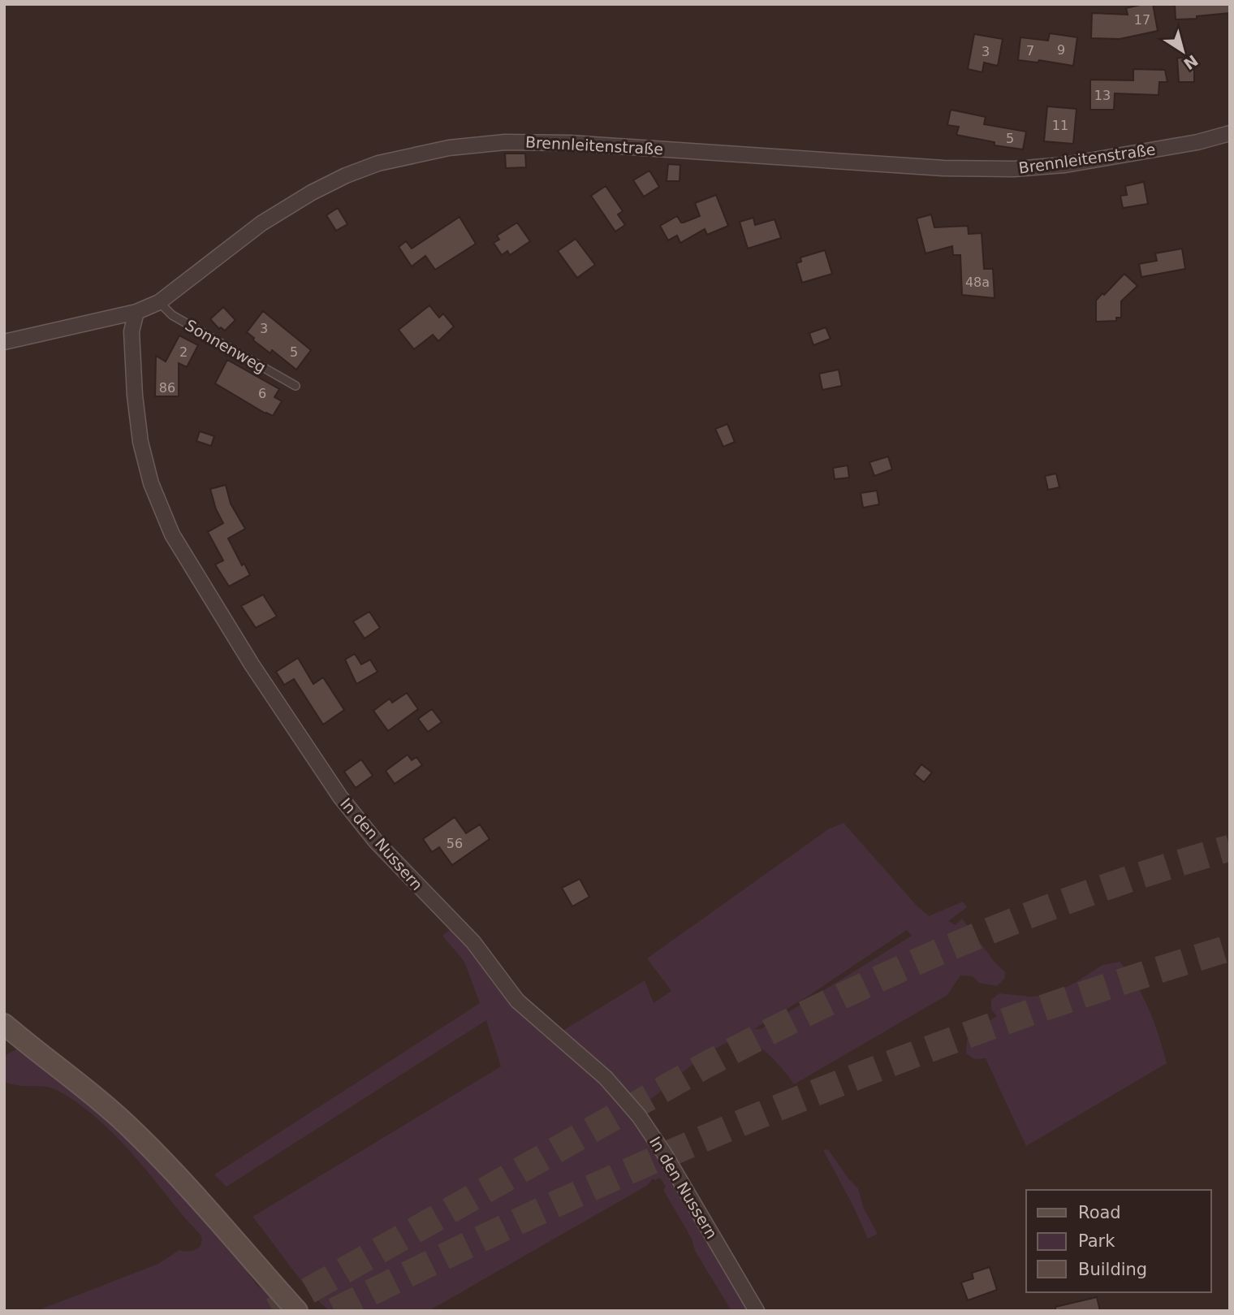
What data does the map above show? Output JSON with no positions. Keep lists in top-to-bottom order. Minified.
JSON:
{"streets":{"street":["Brennleitenstraße","In den Nussern"],"lane":["Sonnenweg"]},"crossings":[["Brennleitenstraße","Sonnenweg"],["Brennleitenstraße","In den Nussern"]],"house_numbers":["17","9","7","3","13","11","5","48a","3","2","5","86","6","56"],"legend":["Road","Park","Building"],"north":"bottom right"}
